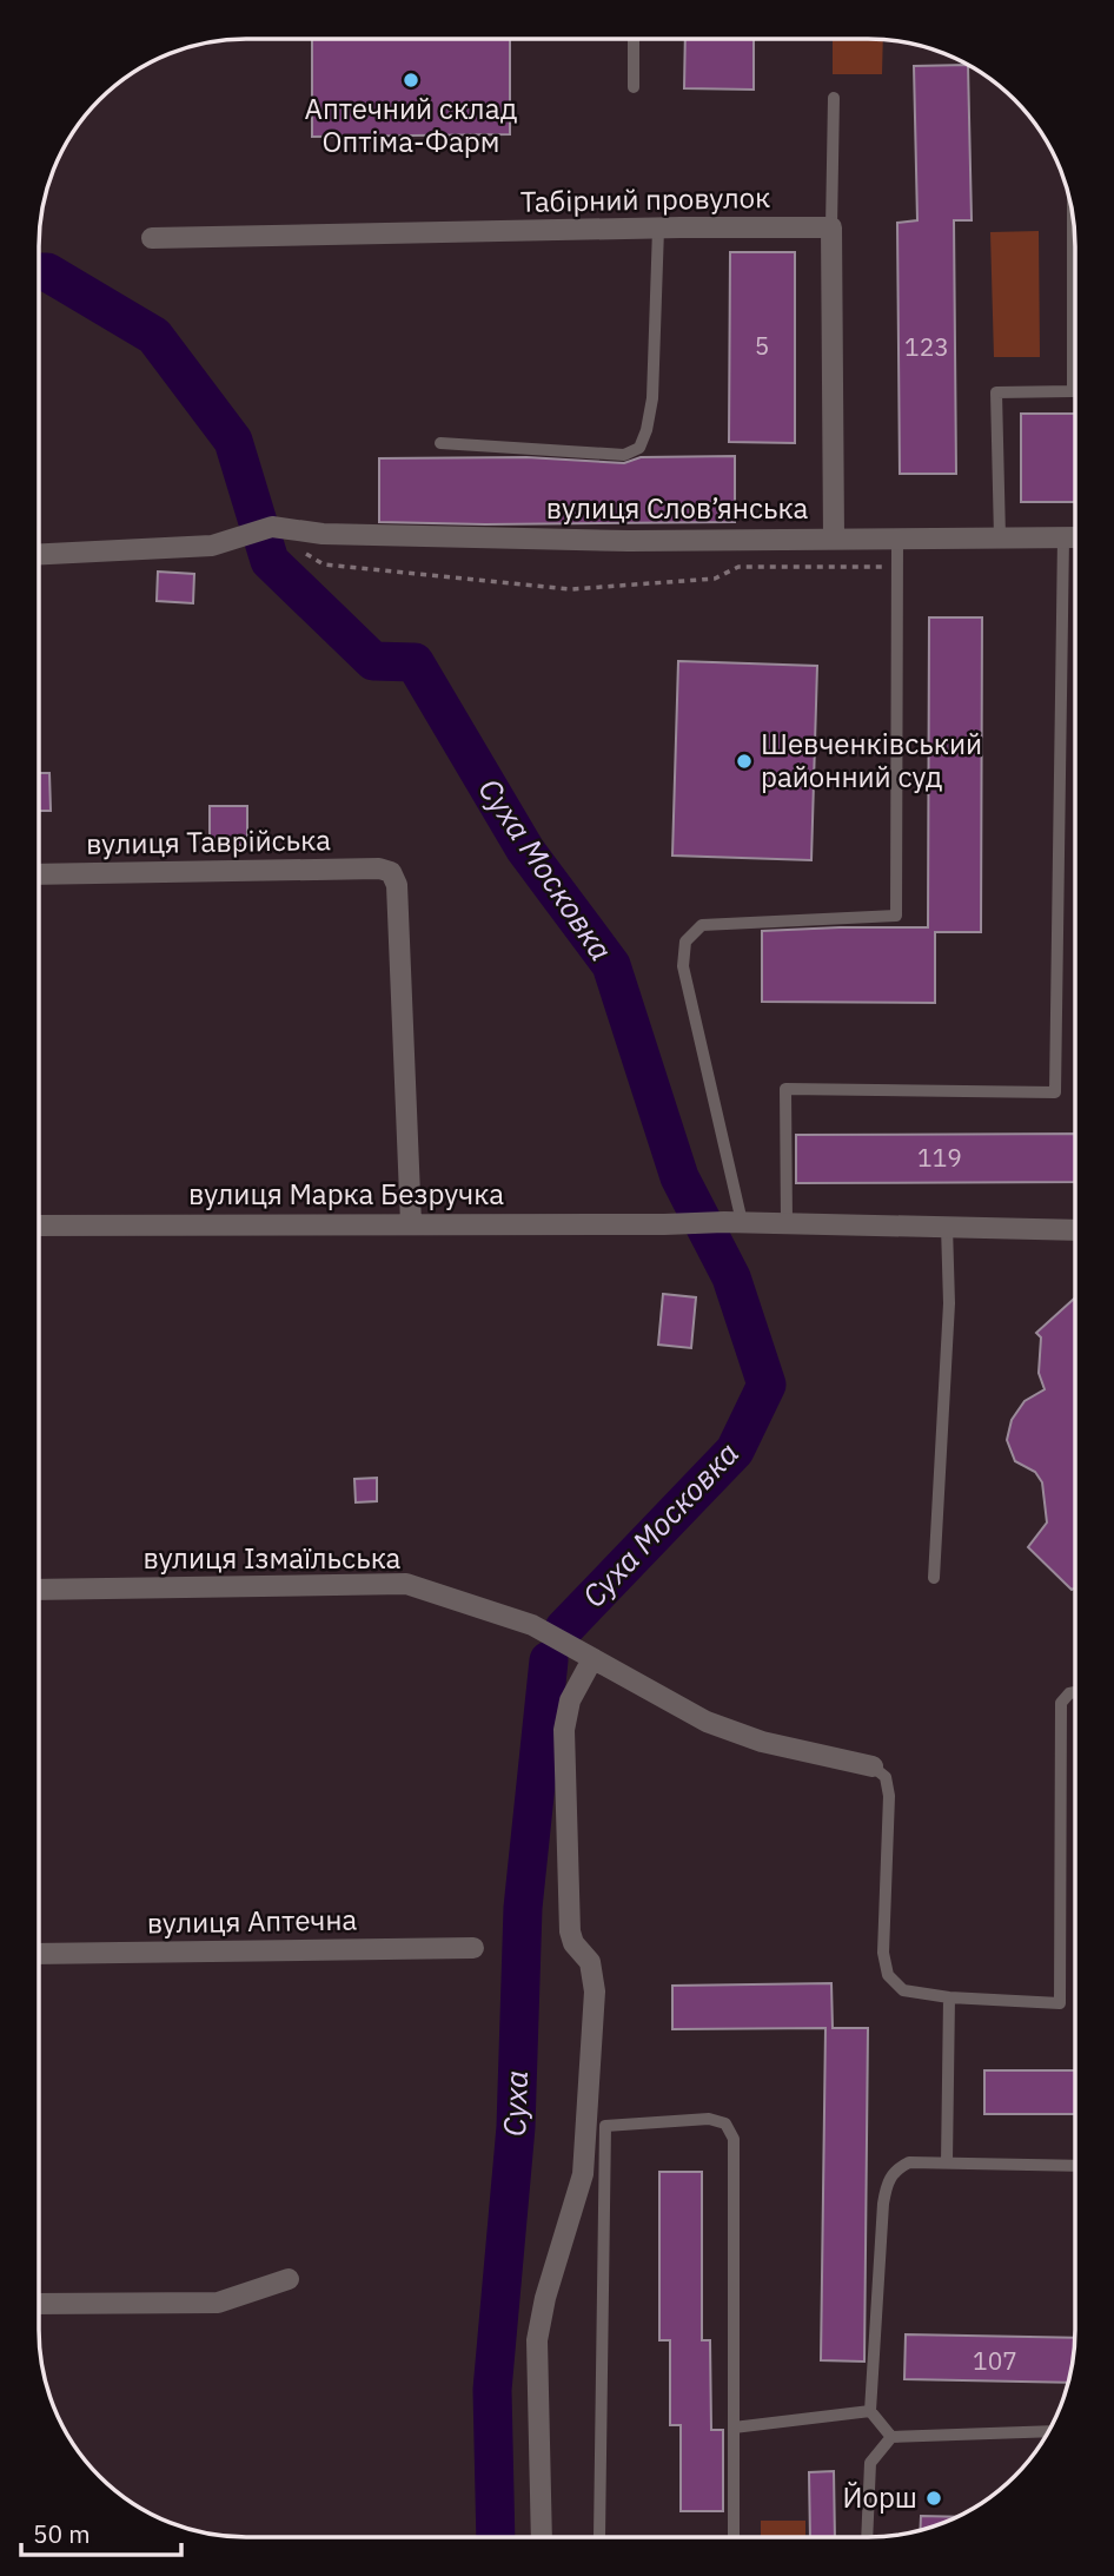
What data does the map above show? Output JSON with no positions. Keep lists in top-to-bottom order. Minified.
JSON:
{"streets":{"street":["Табірний провулок","вулиця Слов’янська","вулиця Таврійська","вулиця Марка Безручка","вулиця Ізмаїльська","вулиця Аптечна"]},"crossings":[["вулиця Таврійська","вулиця Марка Безручка"]],"water":["Суха Московка","Суха"],"places":["Аптечний склад Оптіма-Фарм","Шевченківський районний суд","Йорш"],"house_numbers":["5","123","119","107"],"scale_bar":"50 m"}
